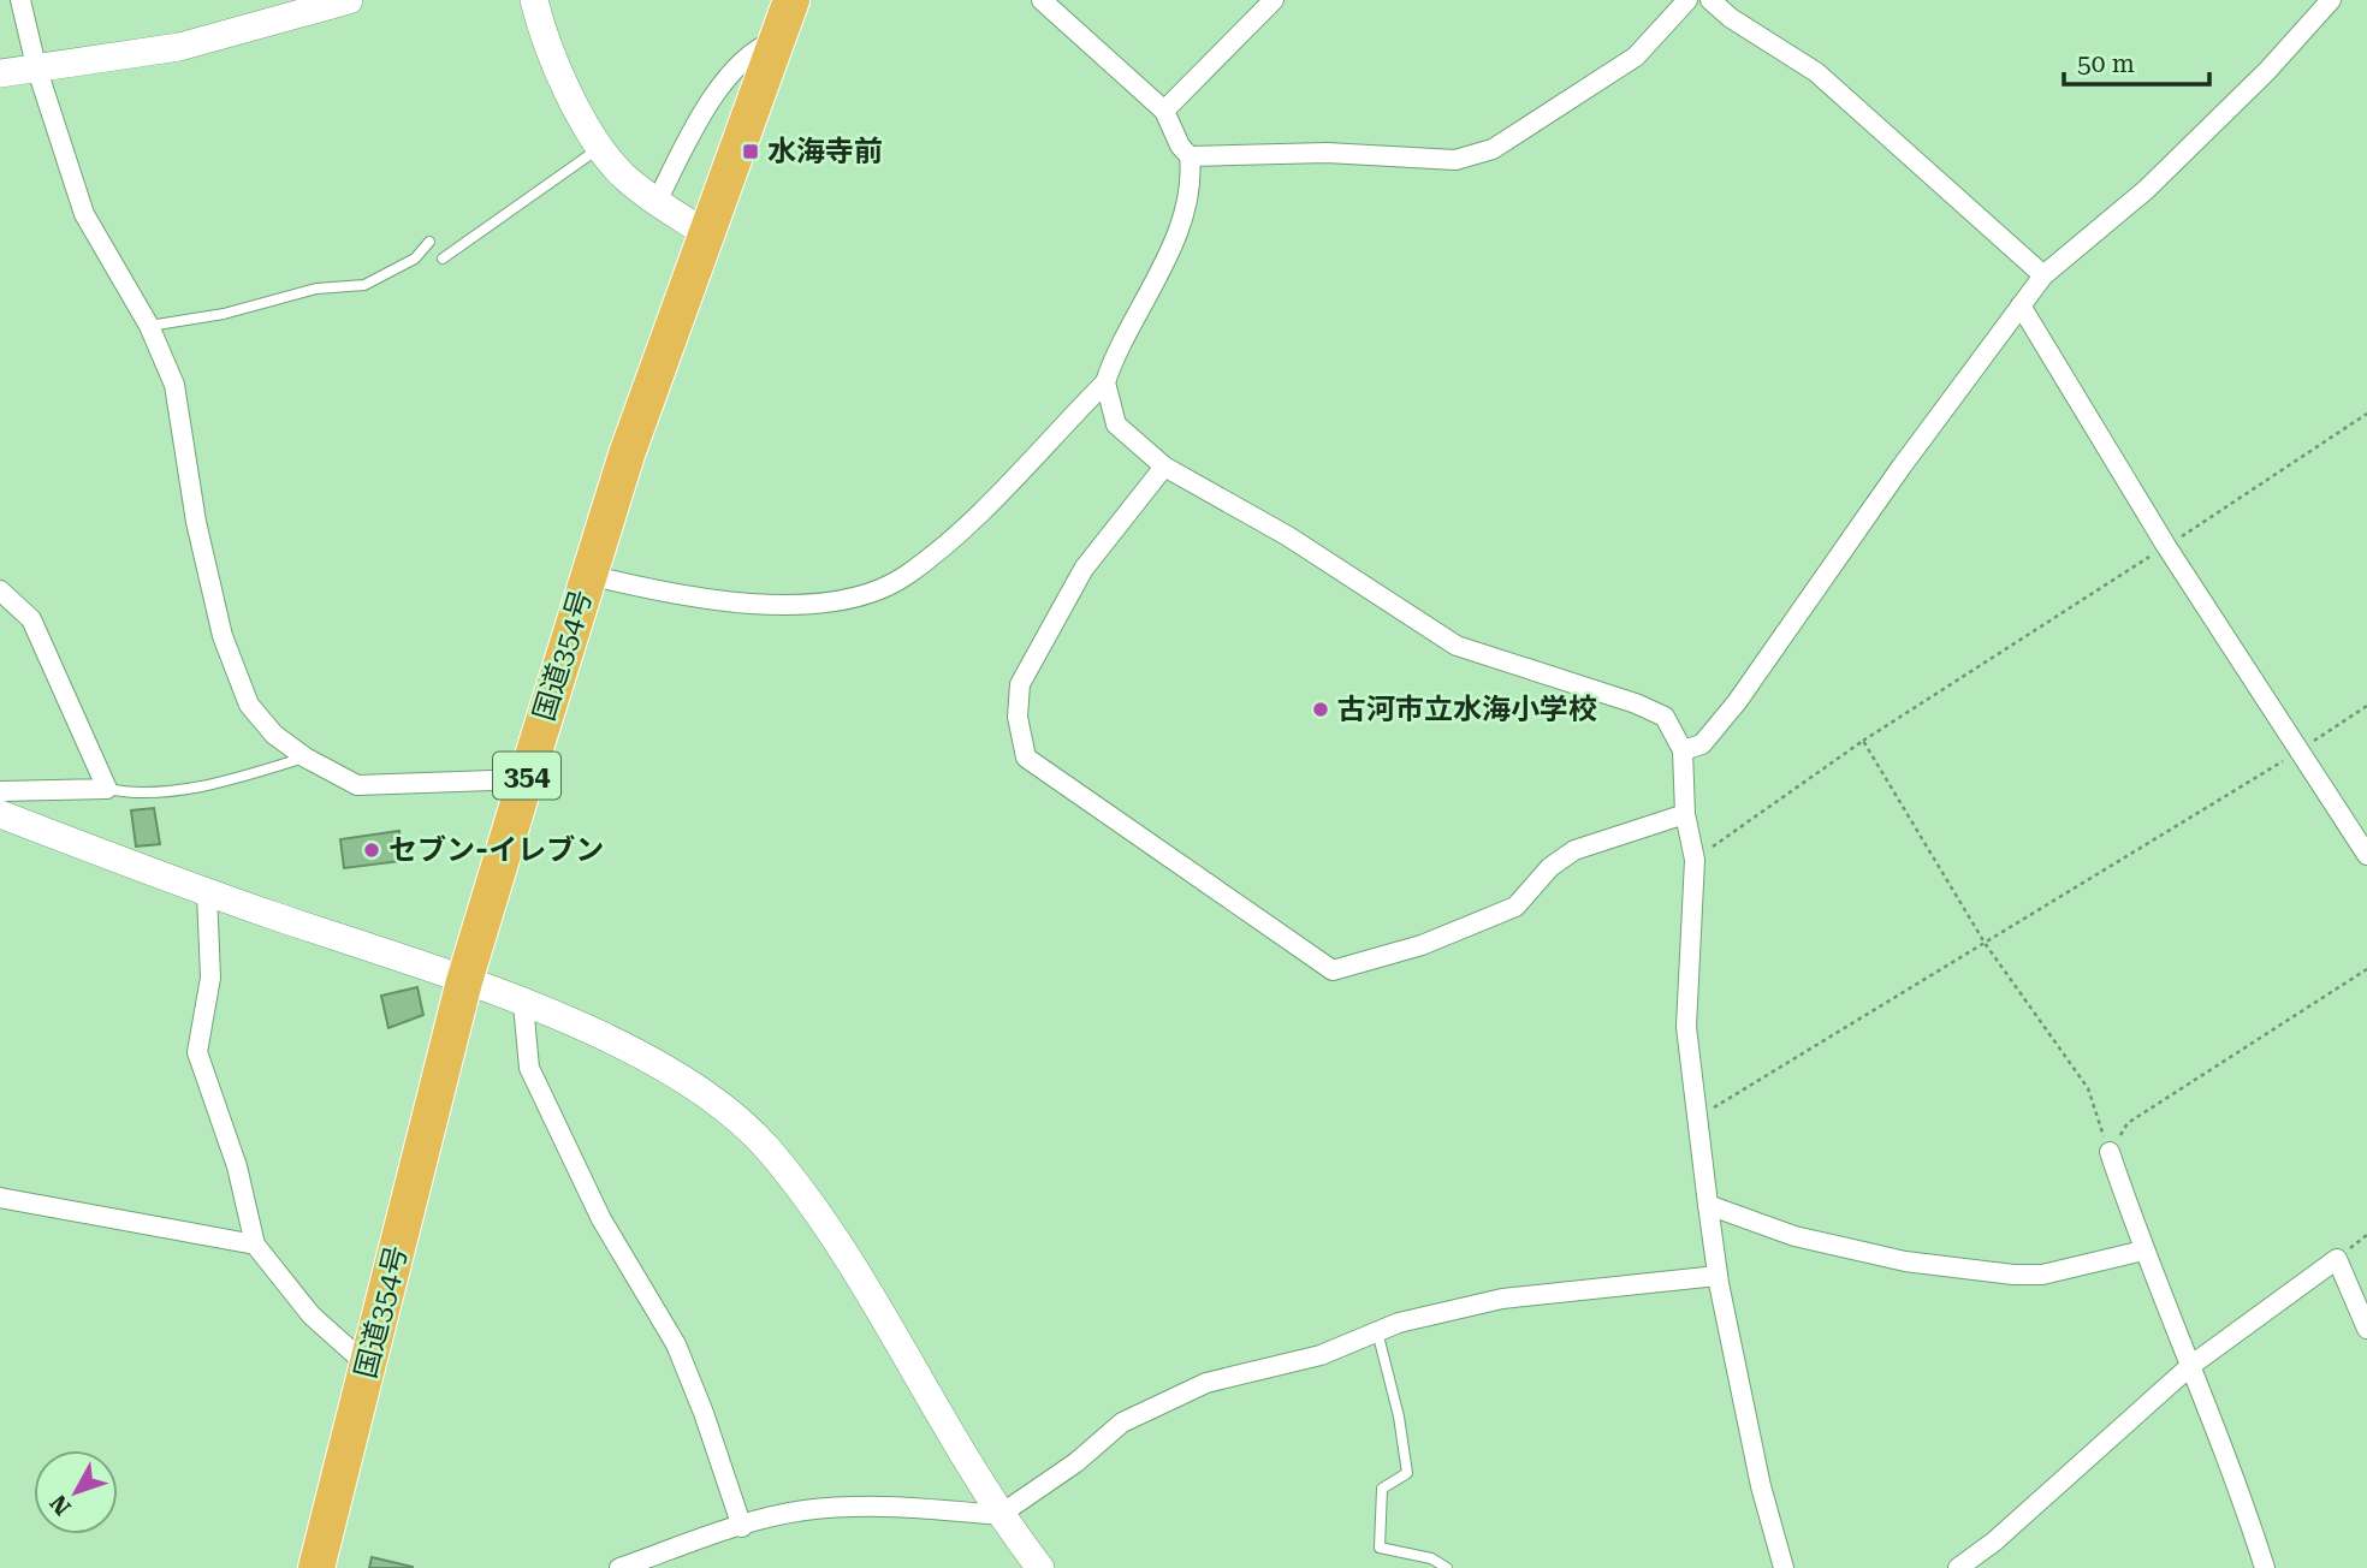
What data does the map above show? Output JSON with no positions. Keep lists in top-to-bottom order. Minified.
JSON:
{"streets":{"highway":["国道354号","354"]},"places":{"transit":["水海寺前"],"other":["古河市立水海小学校","セブン-イレブン"]},"scale_bar":"50 m","north":"bottom left"}
